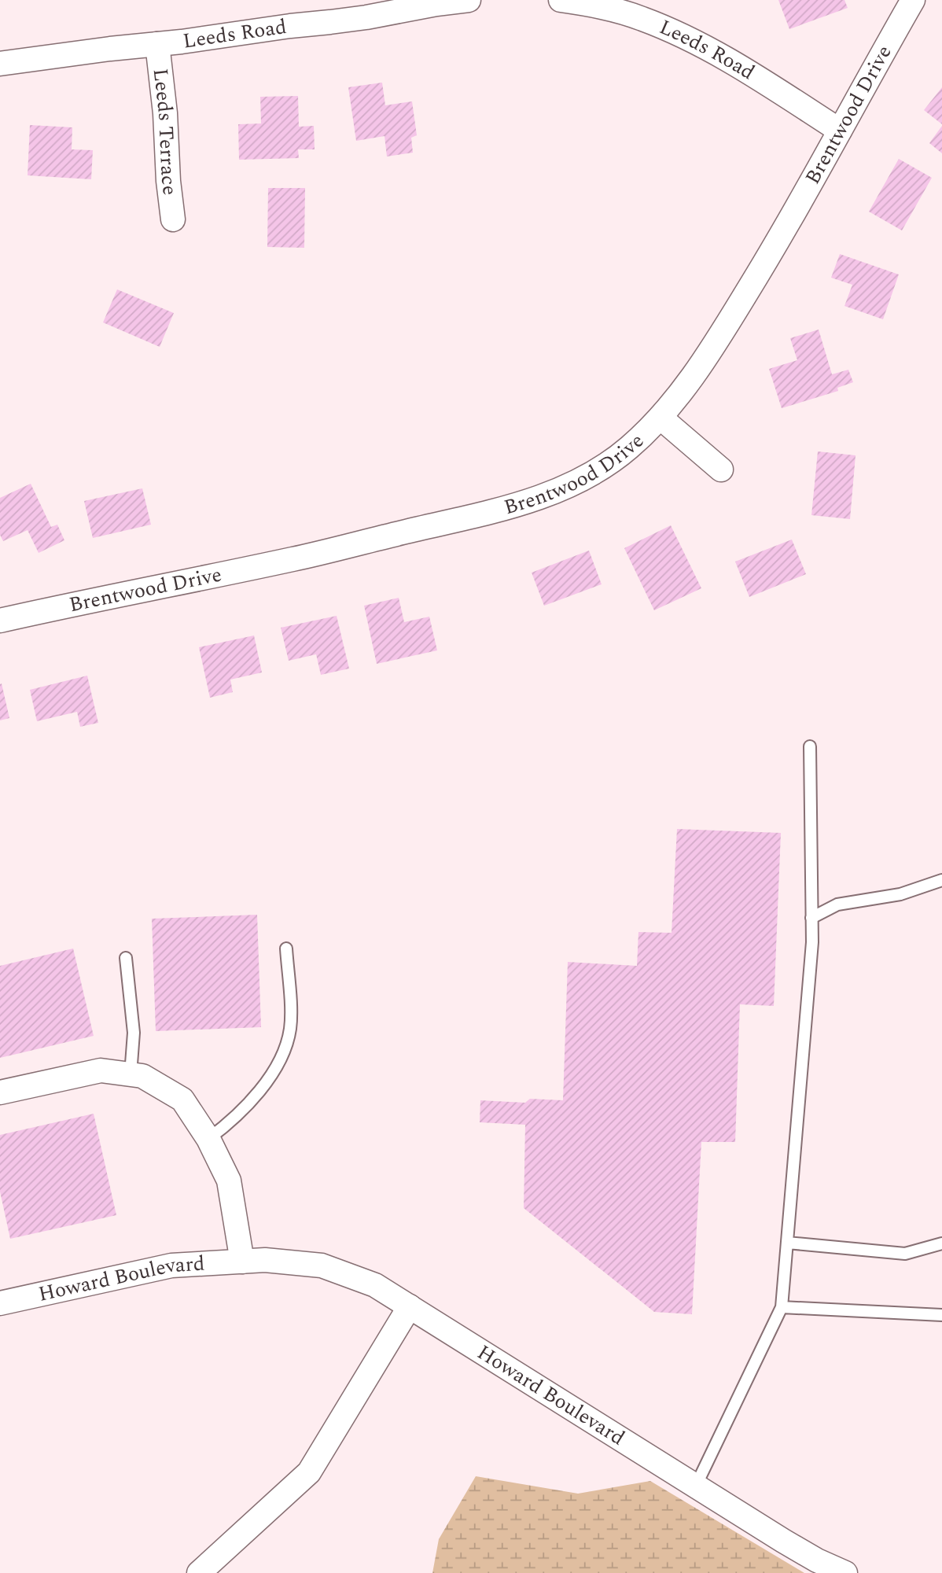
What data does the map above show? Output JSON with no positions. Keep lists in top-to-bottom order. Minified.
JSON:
{"streets":{"street":["Leeds Road","Brentwood Drive","Leeds Terrace","Howard Boulevard"]},"crossings":[["Leeds Road","Brentwood Drive"],["Leeds Road","Leeds Terrace"]]}
